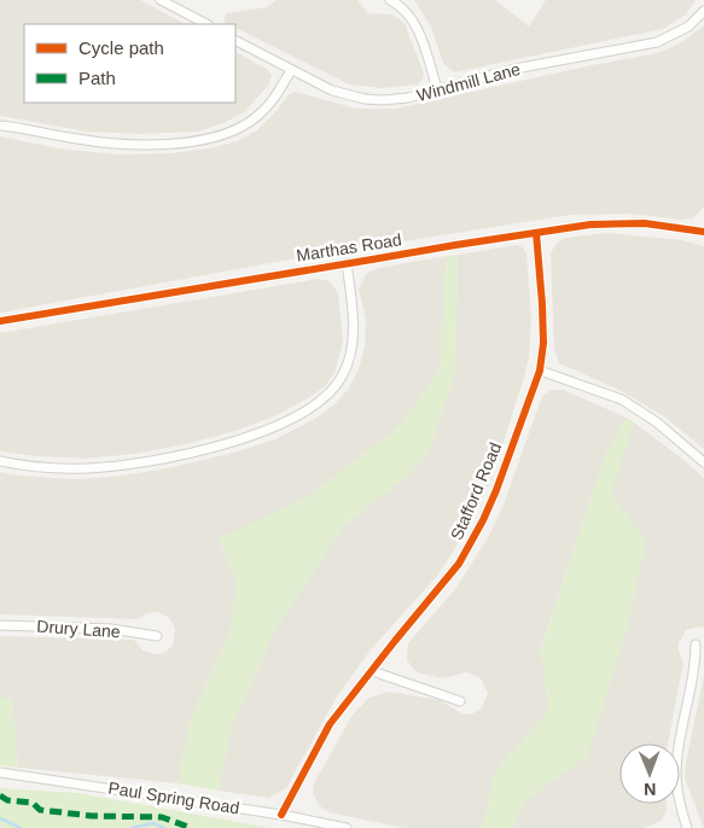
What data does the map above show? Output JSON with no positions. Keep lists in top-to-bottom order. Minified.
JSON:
{"streets":{"street":["Windmill Lane","Marthas Road","Stafford Road","Drury Lane","Paul Spring Road"]},"crossings":[["Marthas Road","Stafford Road"],["Stafford Road","Paul Spring Road"]],"legend":["Cycle path","Path"],"north":"bottom"}
